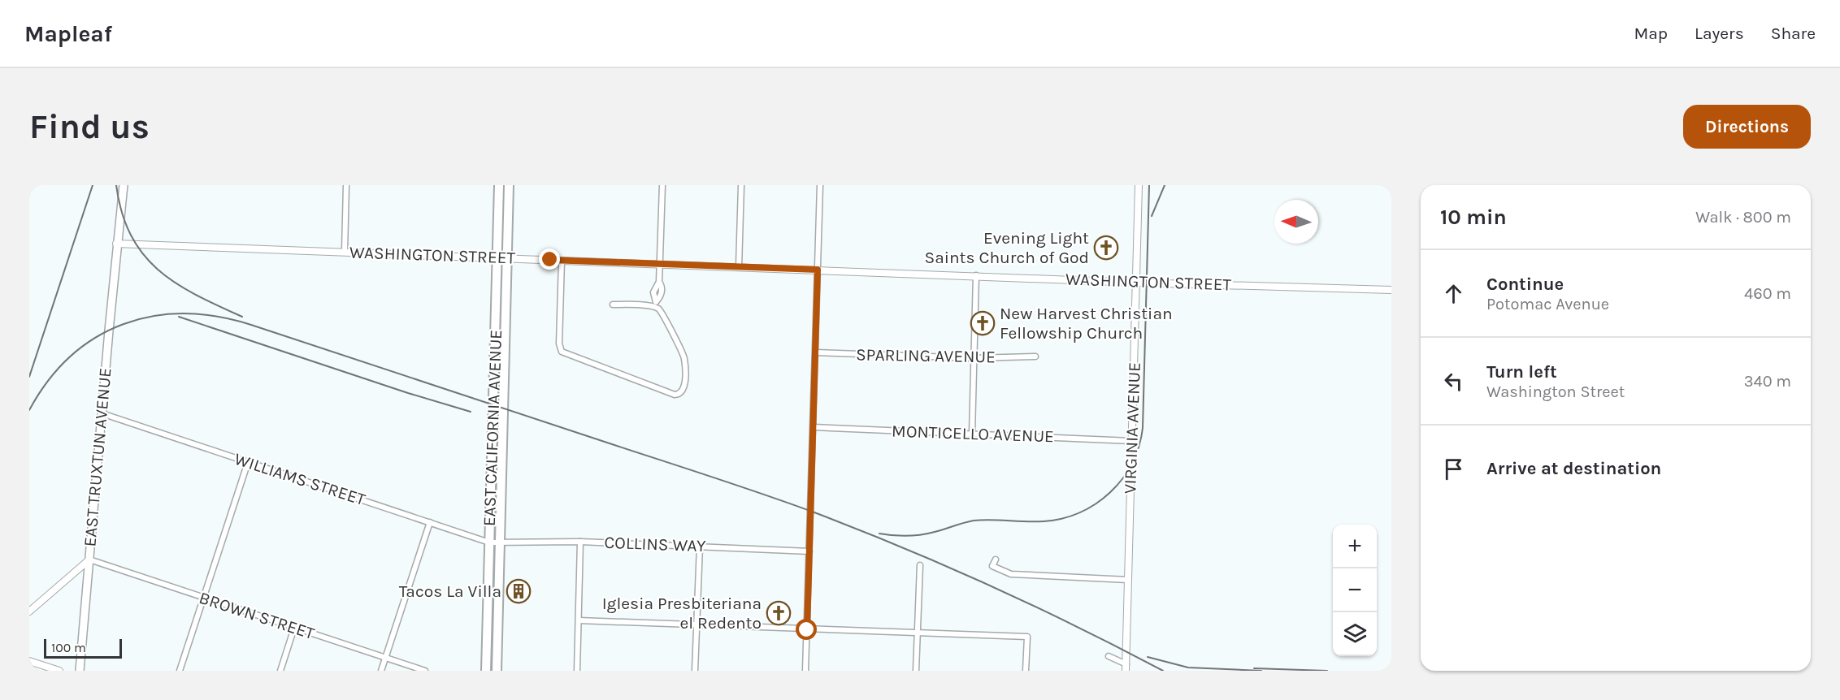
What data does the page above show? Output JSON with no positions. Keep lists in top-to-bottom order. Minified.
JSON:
{"streets":{"main road":["EAST CALIFORNIA AVENUE","EAST TRUXTUN AVENUE"],"street":["WASHINGTON STREET","SPARLING AVENUE","VIRGINIA AVENUE","MONTICELLO AVENUE","WILLIAMS STREET","COLLINS WAY","BROWN STREET"]},"crossings":[["WASHINGTON STREET","EAST CALIFORNIA AVENUE"],["WASHINGTON STREET","VIRGINIA AVENUE"],["WASHINGTON STREET","EAST TRUXTUN AVENUE"],["EAST CALIFORNIA AVENUE","WILLIAMS STREET"],["EAST CALIFORNIA AVENUE","COLLINS WAY"],["VIRGINIA AVENUE","MONTICELLO AVENUE"],["EAST TRUXTUN AVENUE","WILLIAMS STREET"],["EAST TRUXTUN AVENUE","BROWN STREET"],["WILLIAMS STREET","COLLINS WAY"]],"places":{"church":["Evening Light Saints Church of God","New Harvest Christian Fellowship Church","Iglesia Presbiteriana el Redento"],"building":["Tacos La Villa"]},"scale_bar":"100 m","north":"left","page":{"header":"Mapleaf","nav":["Map","Layers","Share"],"buttons":"Directions","title":"Find us","heading":["10 min","Walk · 800 m"],"list":[["Continue","Potomac Avenue","460 m"],["Turn left","Washington Street","340 m"],"Arrive at destination"],"map_buttons":["+","−"],"scale":"100 m"}}
